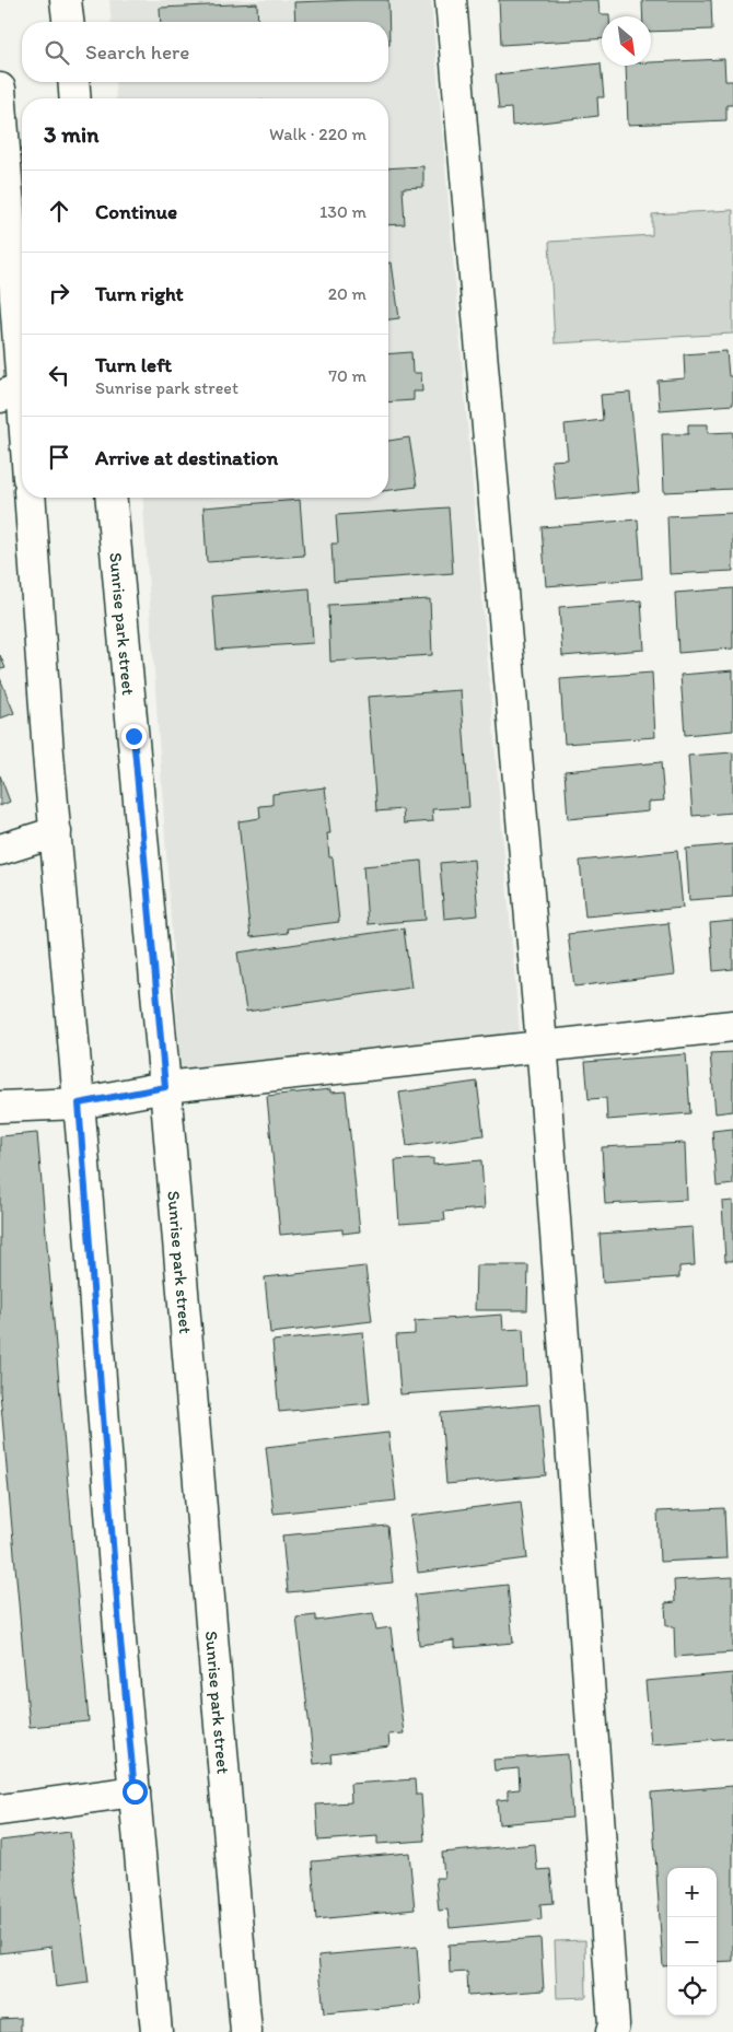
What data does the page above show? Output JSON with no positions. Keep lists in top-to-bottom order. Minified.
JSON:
{"streets":{"main road":["Sunrise park street"]},"north":"bottom right","page":{"search":"Search here","heading":["3 min","Walk · 220 m"],"list":[["Continue","130 m"],["Turn right","20 m"],["Turn left","Sunrise park street","70 m"],"Arrive at destination"],"map_buttons":["+","−"]}}
